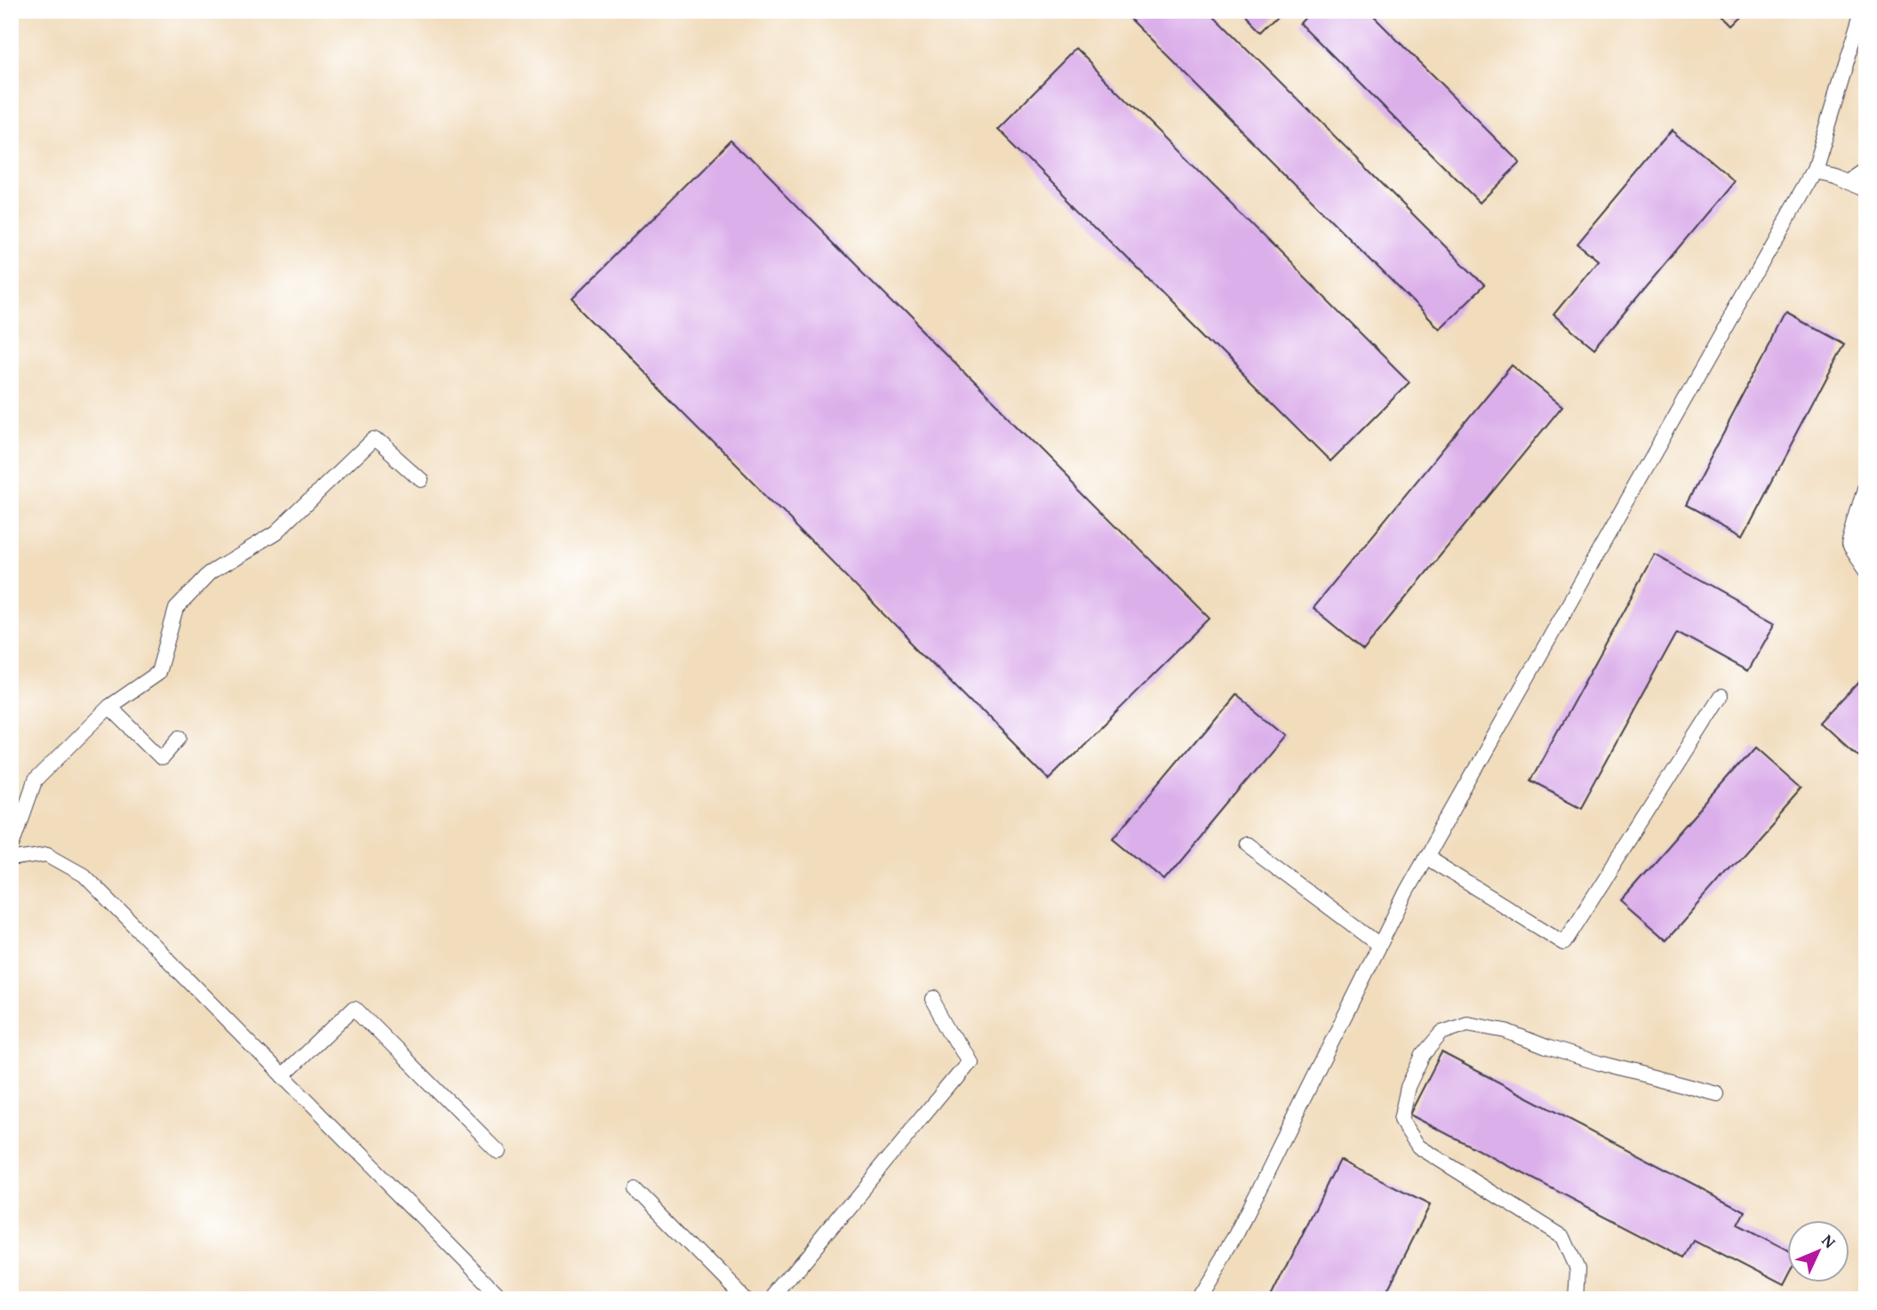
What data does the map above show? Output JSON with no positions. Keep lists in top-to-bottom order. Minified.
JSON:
{"north":"top right"}
